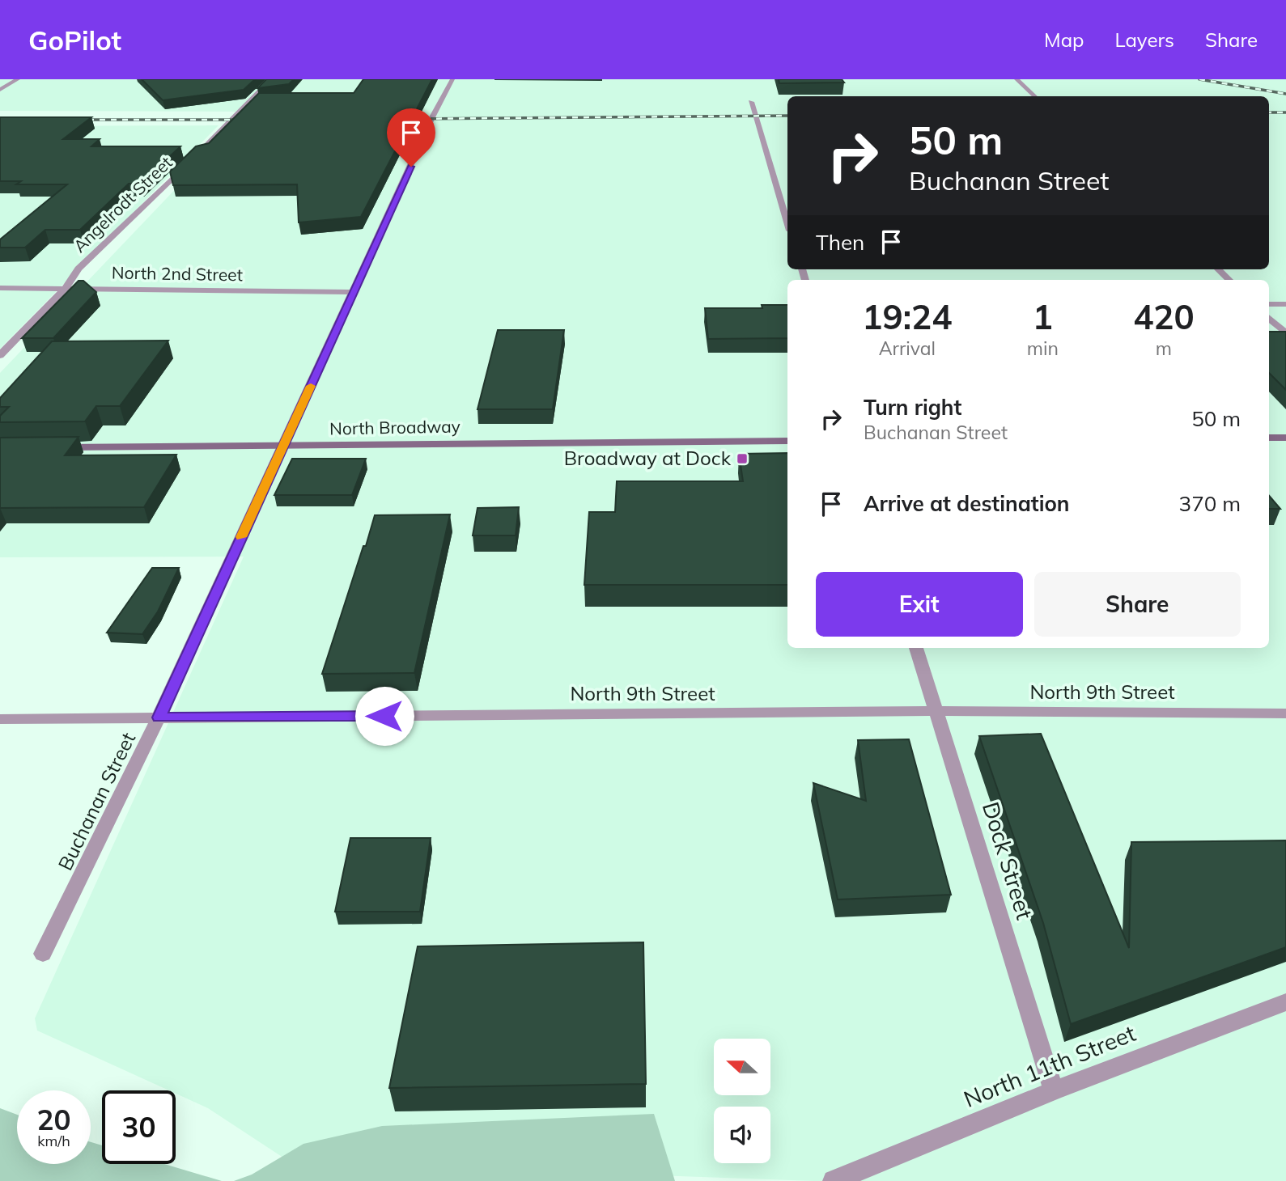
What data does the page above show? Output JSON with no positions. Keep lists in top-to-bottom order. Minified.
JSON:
{"streets":{"main road":["North Broadway"],"street":["Angelrodt Street","North 2nd Street","North 9th Street","Buchanan Street","Dock Street","North 11th Street"]},"crossings":[["Angelrodt Street","North 2nd Street"],["North 2nd Street","Buchanan Street"],["North Broadway","Buchanan Street"],["North 9th Street","Buchanan Street"],["North 9th Street","Dock Street"],["Dock Street","North 11th Street"]],"places":{"transit":["Broadway at Dock"]},"north":"left","page":{"header":"GoPilot","nav":["Map","Layers","Share"],"turn":["50 m","Buchanan Street"],"then":"Then","eta":["19:24","Arrival","1","min","420","m"],"list":[{"name":"Turn right","note":"Buchanan Street","value":"50 m"},{"name":"Arrive at destination","value":"370 m"}],"buttons":["Exit","Share"],"speed":"20 km/h","limit":"30"}}
